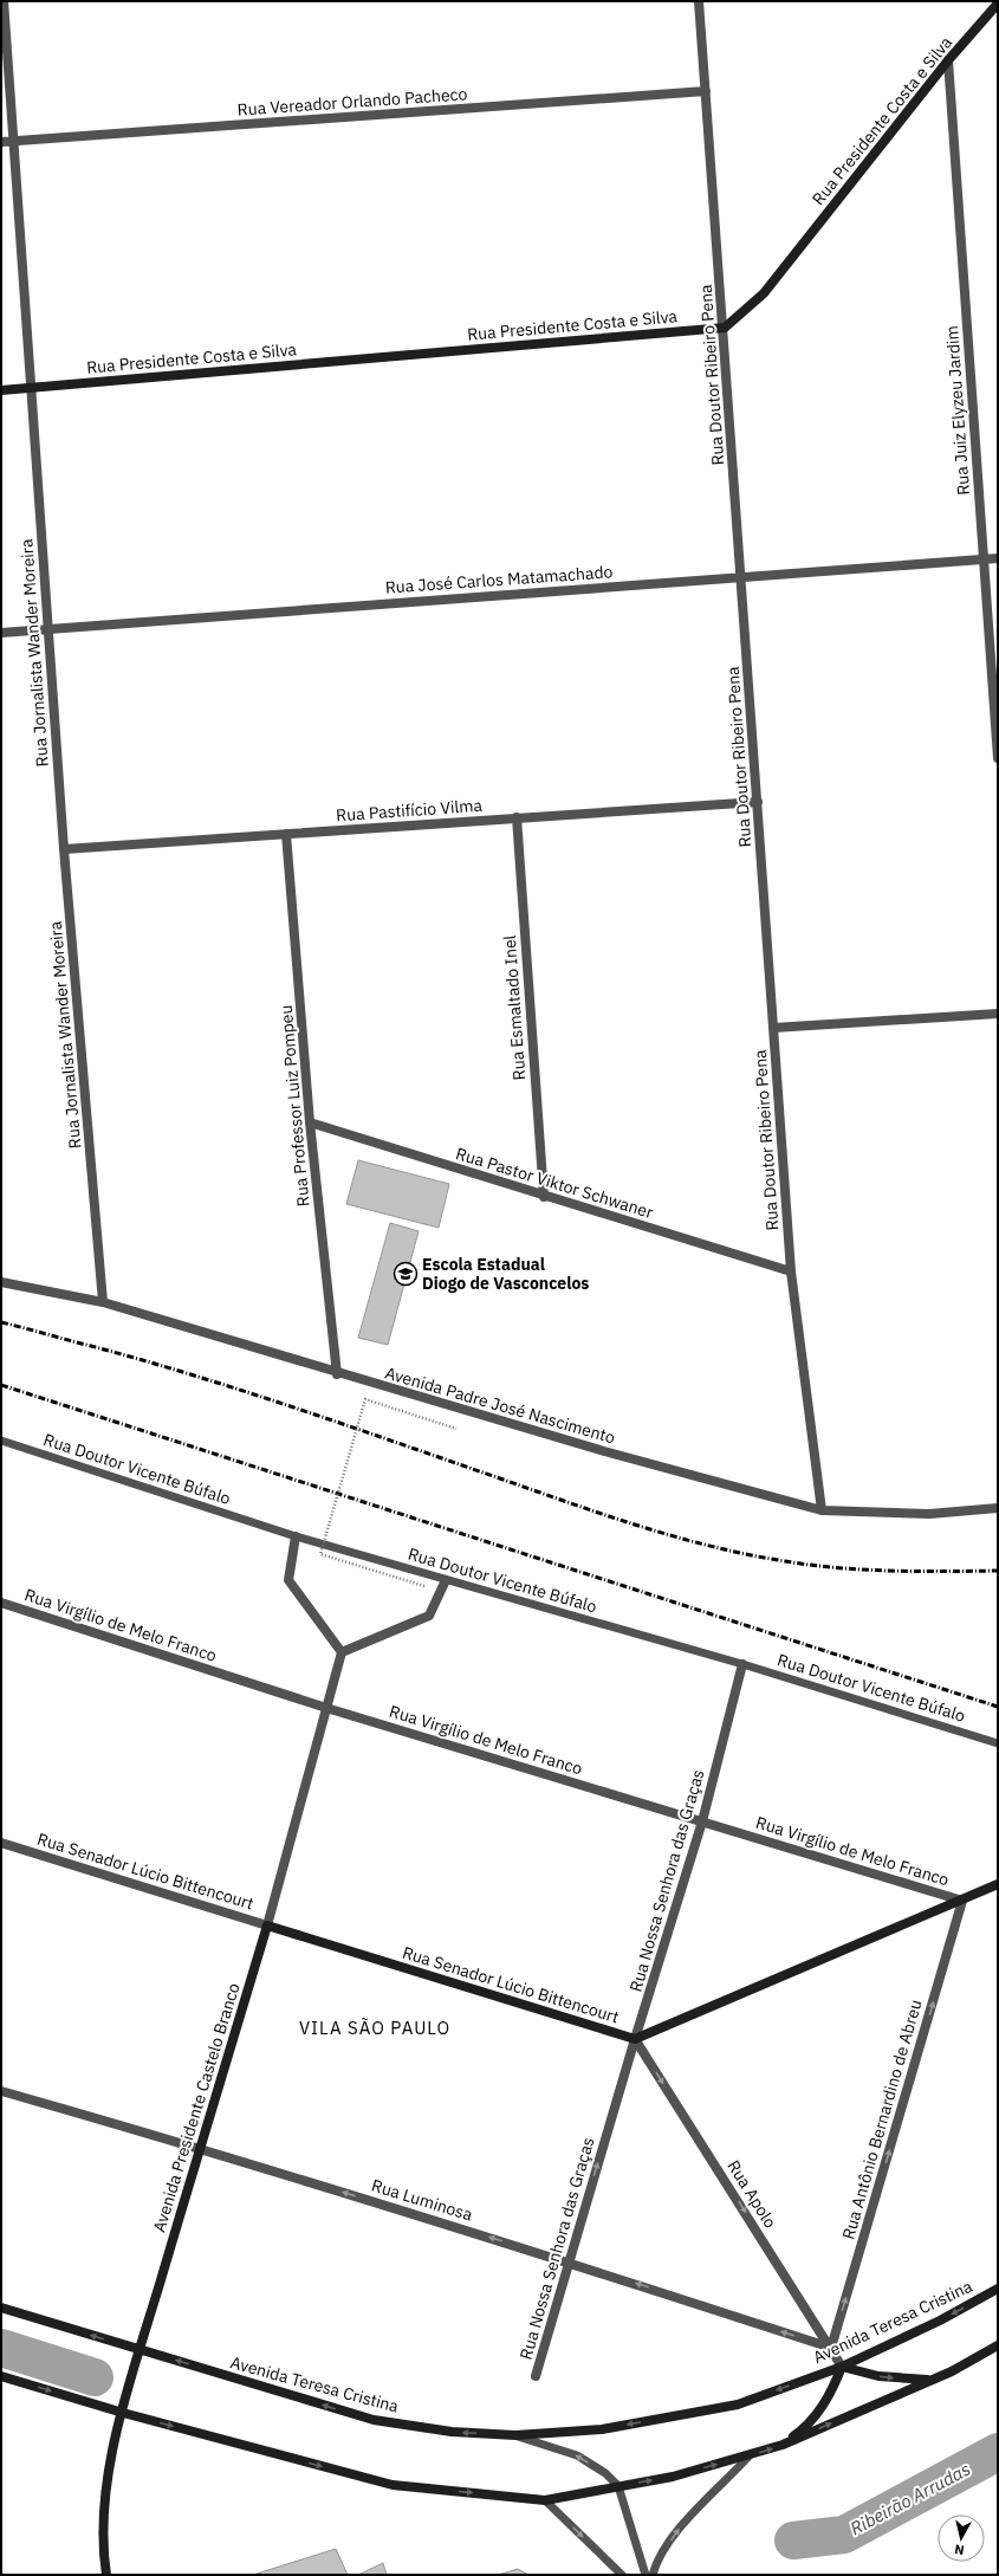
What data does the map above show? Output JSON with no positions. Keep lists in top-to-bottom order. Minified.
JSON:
{"streets":{"street":["Rua Vereador Orlando Pacheco","Rua Presidente Costa e Silva","Rua Doutor Ribeiro Pena","Rua Juiz Elyzeu Jardim","Rua José Carlos Matamachado","Rua Jornalista Wander Moreira","Rua Pastifício Vilma","Rua Esmaltado Inel","Rua Professor Luiz Pompeu","Rua Pastor Viktor Schwaner","Avenida Padre José Nascimento","Rua Virgílio de Melo Franco","Rua Senador Lúcio Bittencourt","Rua Nossa Senhora das Graças","Avenida Presidente Castelo Branco","Rua Antônio Bernardino de Abreu","Rua Apolo","Rua Luminosa","Avenida Teresa Cristina"],"lane":["Rua Doutor Vicente Búfalo"]},"crossings":[["Rua Vereador Orlando Pacheco","Rua Doutor Ribeiro Pena"],["Rua Vereador Orlando Pacheco","Rua Jornalista Wander Moreira"],["Rua Presidente Costa e Silva","Rua Doutor Ribeiro Pena"],["Rua Presidente Costa e Silva","Rua Juiz Elyzeu Jardim"],["Rua Presidente Costa e Silva","Rua Jornalista Wander Moreira"],["Rua Doutor Ribeiro Pena","Rua José Carlos Matamachado"],["Rua Doutor Ribeiro Pena","Rua Pastifício Vilma"],["Rua Doutor Ribeiro Pena","Rua Pastor Viktor Schwaner"],["Rua Doutor Ribeiro Pena","Avenida Padre José Nascimento"],["Rua Juiz Elyzeu Jardim","Rua José Carlos Matamachado"],["Rua José Carlos Matamachado","Rua Jornalista Wander Moreira"],["Rua Jornalista Wander Moreira","Rua Pastifício Vilma"],["Rua Jornalista Wander Moreira","Avenida Padre José Nascimento"],["Rua Pastifício Vilma","Rua Esmaltado Inel"],["Rua Pastifício Vilma","Rua Professor Luiz Pompeu"],["Rua Esmaltado Inel","Rua Pastor Viktor Schwaner"],["Rua Professor Luiz Pompeu","Rua Pastor Viktor Schwaner"],["Rua Professor Luiz Pompeu","Avenida Padre José Nascimento"],["Rua Doutor Vicente Búfalo","Rua Nossa Senhora das Graças"],["Rua Virgílio de Melo Franco","Rua Senador Lúcio Bittencourt"],["Rua Virgílio de Melo Franco","Rua Nossa Senhora das Graças"],["Rua Virgílio de Melo Franco","Avenida Presidente Castelo Branco"],["Rua Virgílio de Melo Franco","Rua Antônio Bernardino de Abreu"],["Rua Senador Lúcio Bittencourt","Rua Nossa Senhora das Graças"],["Rua Senador Lúcio Bittencourt","Avenida Presidente Castelo Branco"],["Rua Senador Lúcio Bittencourt","Rua Antônio Bernardino de Abreu"],["Rua Senador Lúcio Bittencourt","Rua Apolo"],["Rua Nossa Senhora das Graças","Rua Apolo"],["Rua Nossa Senhora das Graças","Rua Luminosa"],["Avenida Presidente Castelo Branco","Rua Luminosa"],["Avenida Presidente Castelo Branco","Avenida Teresa Cristina"],["Rua Antônio Bernardino de Abreu","Rua Apolo"],["Rua Antônio Bernardino de Abreu","Rua Luminosa"],["Rua Apolo","Rua Luminosa"],["Rua Apolo","Avenida Teresa Cristina"]],"one_way":["Rua Antônio Bernardino de Abreu","Rua Apolo","Rua Luminosa"],"districts":["VILA SÃO PAULO"],"water":["Ribeirão Arrudas"],"places":{"school or university":["Escola Estadual Diogo de Vasconcelos"]},"north":"bottom"}
